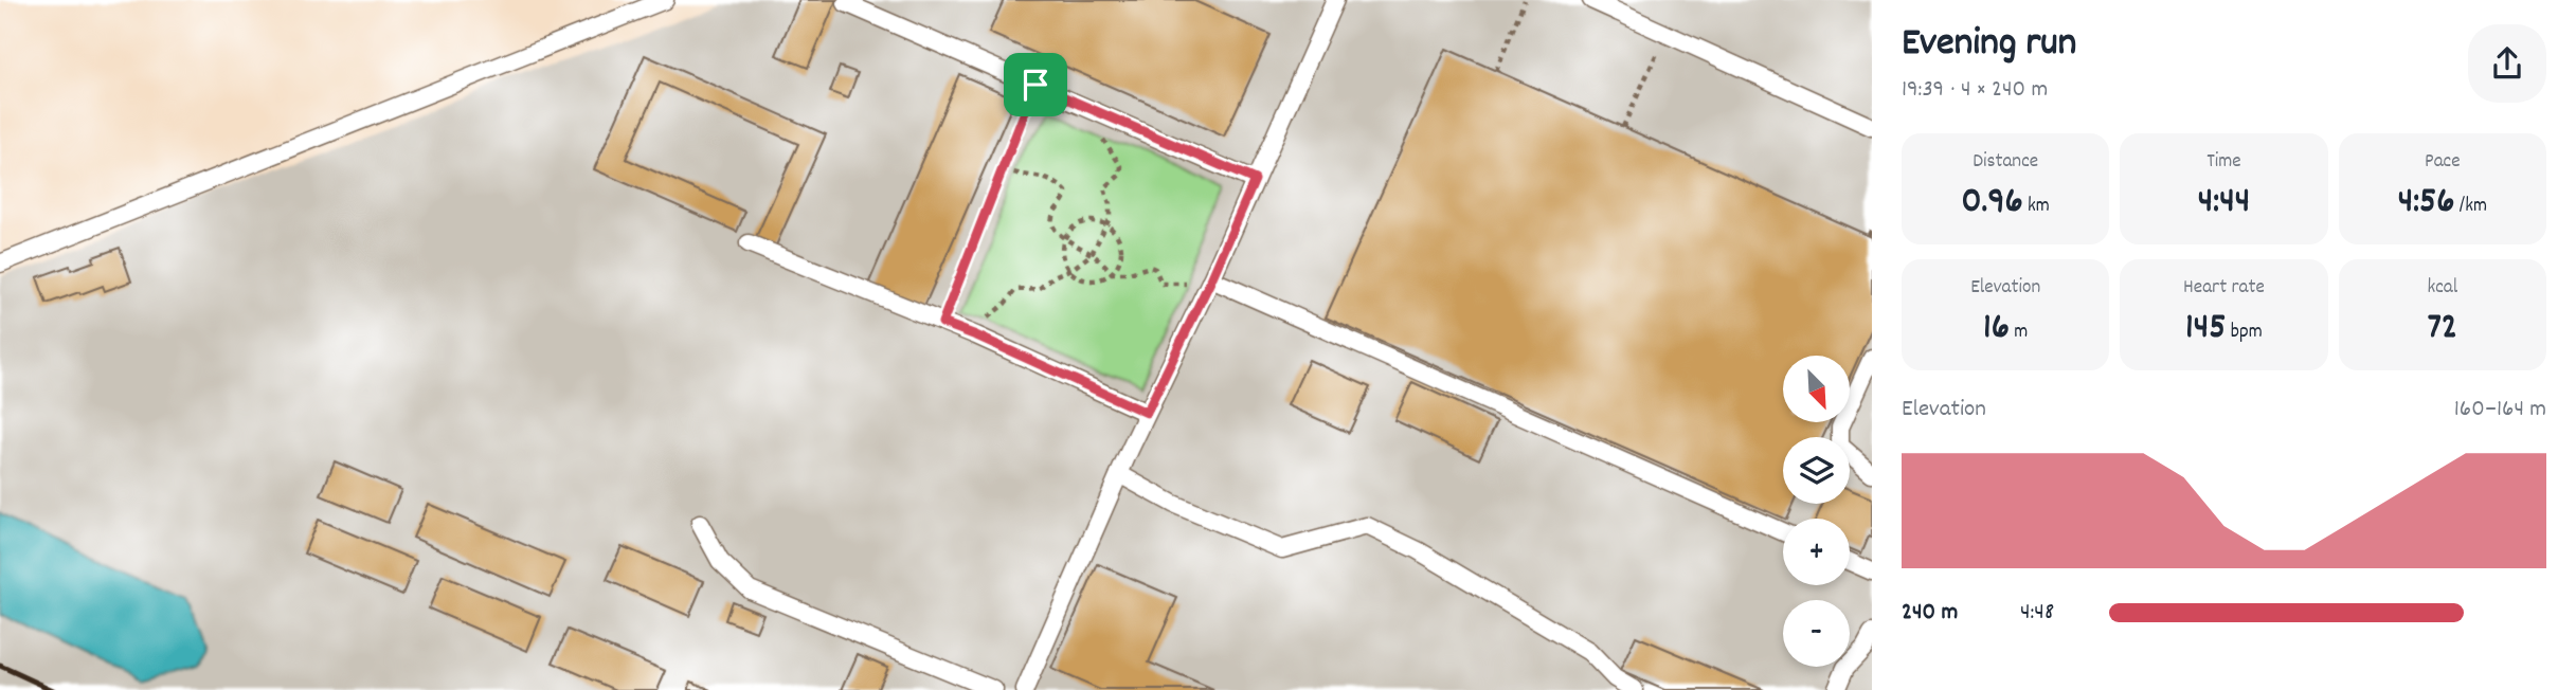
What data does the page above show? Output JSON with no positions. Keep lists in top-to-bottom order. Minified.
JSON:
{"north":"bottom right","page":{"heading":["Evening run","19:39 · 4 × 240 m"],"stats":[["Distance","0.96 km"],["Time","4:44"],["Pace","4:56 /km"],["Elevation","16 m"],["Heart rate","145 bpm"],["kcal","72"]],"map_buttons":["+","−"],"chart":["Elevation","160–164 m"],"list":[{"name":"240 m","note":"4:48"}]}}
